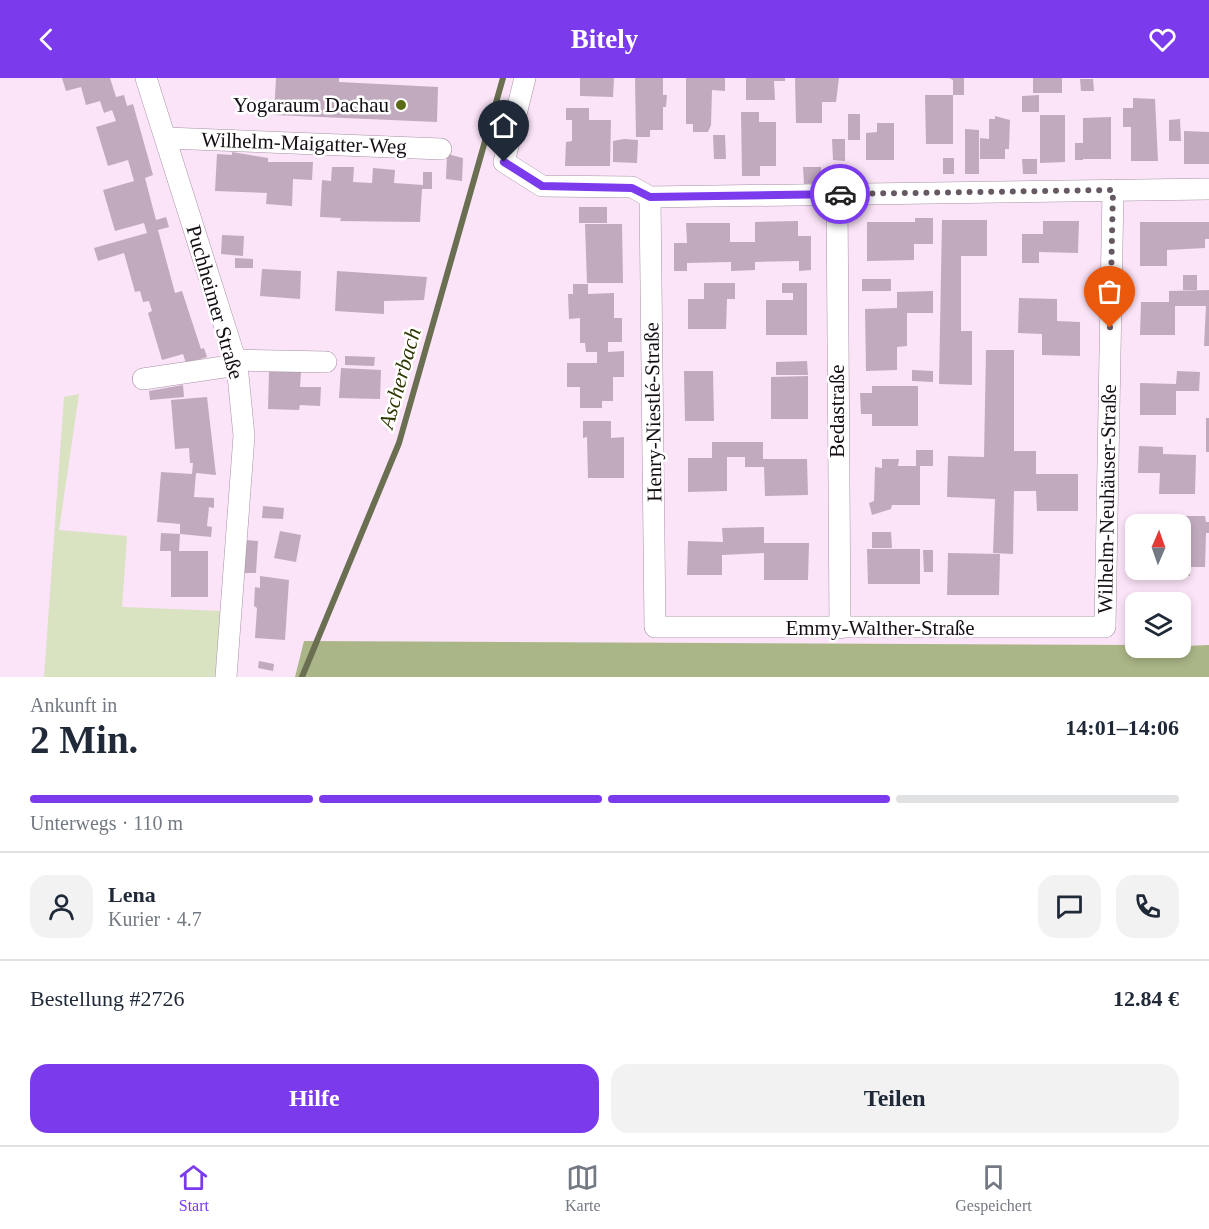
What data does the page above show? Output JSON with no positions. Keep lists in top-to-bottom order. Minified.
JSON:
{"streets":{"street":["Wilhelm-Maigatter-Weg","Puchheimer Straße","Bedastraße","Henry-Niestlé-Straße","Wilhelm-Neuhäuser-Straße","Emmy-Walther-Straße"]},"crossings":[["Wilhelm-Maigatter-Weg","Puchheimer Straße"],["Bedastraße","Emmy-Walther-Straße"],["Henry-Niestlé-Straße","Emmy-Walther-Straße"],["Wilhelm-Neuhäuser-Straße","Emmy-Walther-Straße"]],"water":["Ascherbach"],"places":["Yogaraum Dachau"],"north":"top","page":{"header":"Bitely","heading":["2 Min.","Ankunft in","14:01–14:06"],"panel":["Lena","Kurier · 4.7","Bestellung #2726","12.84 €"],"bar":"Unterwegs · 110 m","buttons":["Hilfe","Teilen"],"tabs":["Start","Karte","Gespeichert"]}}
